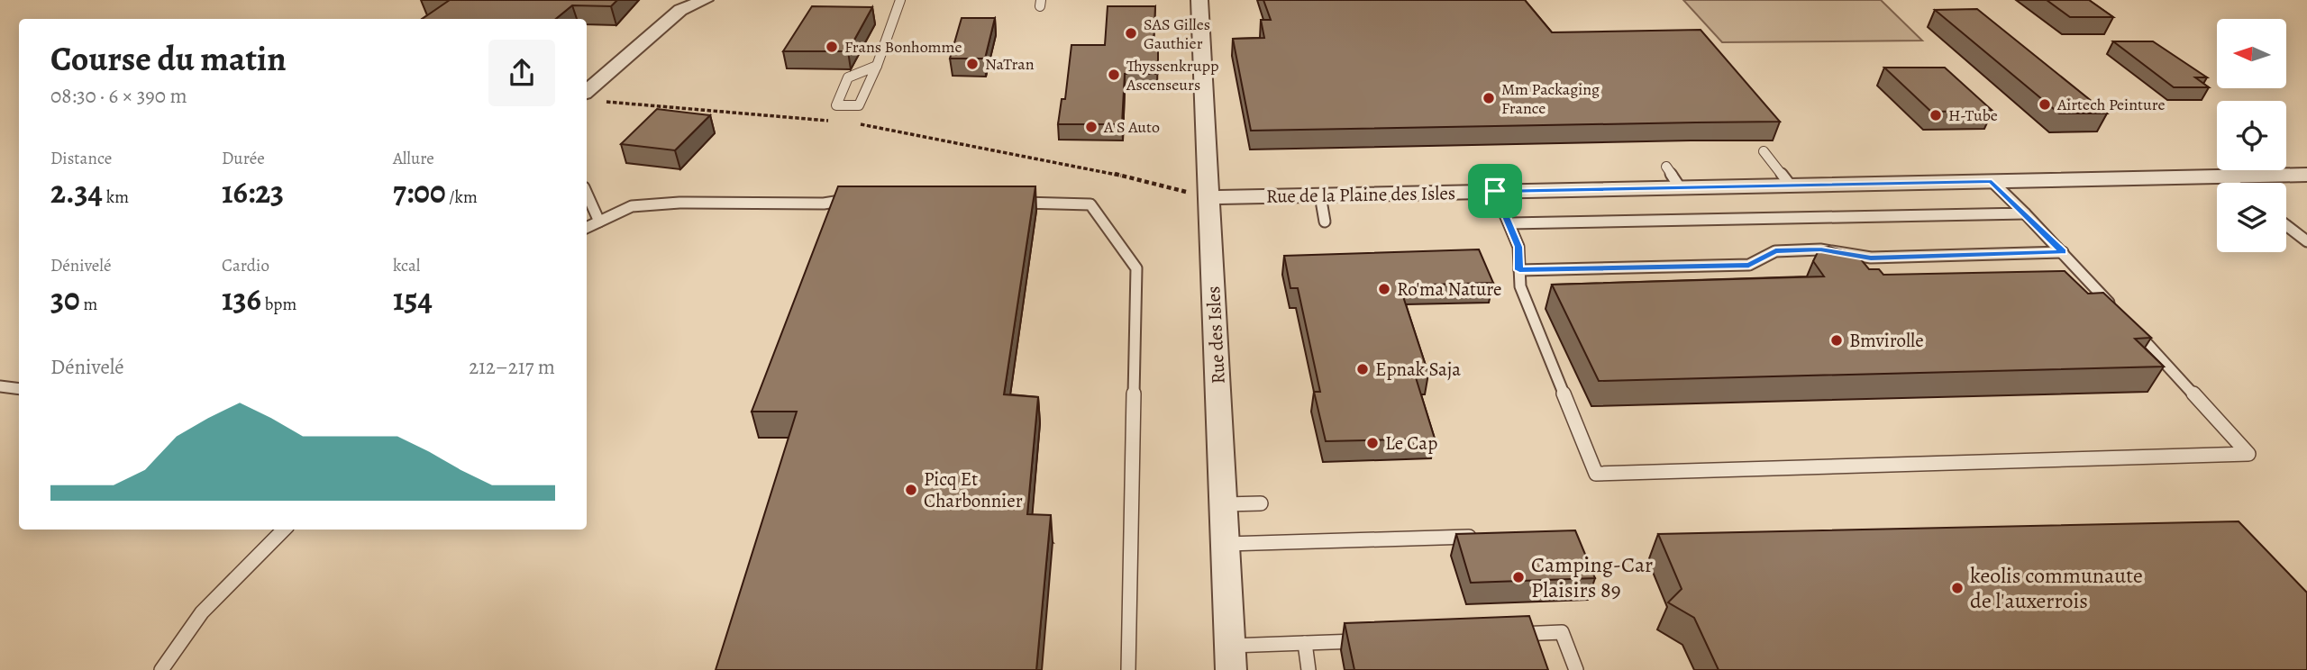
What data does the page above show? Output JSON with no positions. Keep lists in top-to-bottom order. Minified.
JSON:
{"streets":{"street":["Rue de la Plaine des Isles","Rue des Isles"]},"crossings":[["Rue de la Plaine des Isles","Rue des Isles"]],"places":["SAS Gilles Gauthier","Frans Bonhomme","NaTran","Thyssenkrupp Ascenseurs","Mm Packaging France","Airtech Peinture","H-Tube","A S Auto","Ro'ma Nature","Bmvirolle","Epnak Saja","Le Cap","Picq Et Charbonnier","Camping-Car Plaisirs 89","keolis communaute de l'auxerrois"],"north":"left","page":{"heading":["Course du matin","08:30 · 6 × 390 m"],"stats":[["Distance","2.34 km"],["Durée","16:23"],["Allure","7:00 /km"],["Dénivelé","30 m"],["Cardio","136 bpm"],["kcal","154"]],"chart":["Dénivelé","212–217 m"]}}
